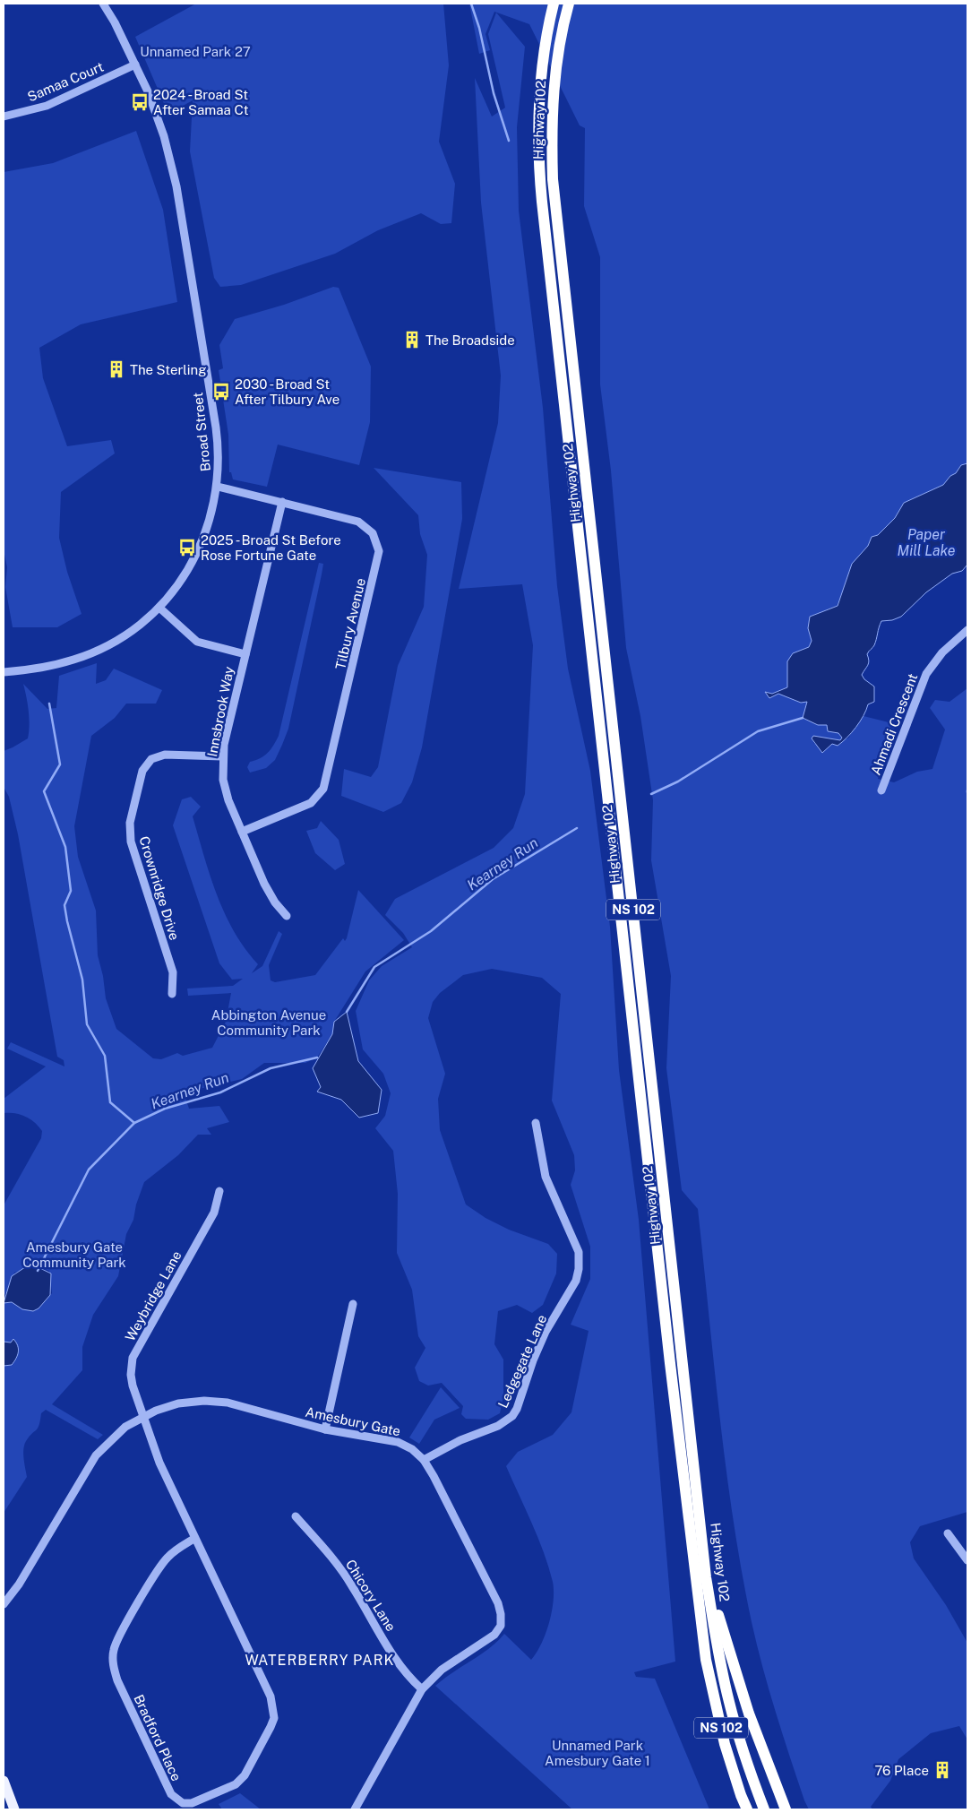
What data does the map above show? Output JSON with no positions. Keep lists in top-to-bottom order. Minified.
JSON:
{"streets":{"highway":["Highway 102","NS 102"],"street":["Samaa Court","Broad Street","Tilbury Avenue","Innsbrook Way","Ahmadi Crescent","Crownridge Drive","Weybridge Lane","Ledgegate Lane","Amesbury Gate","Chicory Lane","Bradford Place"]},"crossings":[["Samaa Court","Broad Street"],["Broad Street","Tilbury Avenue"],["Tilbury Avenue","Innsbrook Way"],["Innsbrook Way","Crownridge Drive"],["Weybridge Lane","Amesbury Gate"],["Weybridge Lane","Bradford Place"],["Ledgegate Lane","Amesbury Gate"],["Amesbury Gate","Chicory Lane"],["Amesbury Gate","Bradford Place"]],"districts":["WATERBERRY PARK"],"water":["Paper Mill Lake","Kearney Run"],"parks":["Unnamed Park 27","Abbington Avenue Community Park","Amesbury Gate Community Park","Unnamed Park Amesbury Gate 1"],"places":{"bus stop":["2024 - Broad St After Samaa Ct","2030 - Broad St After Tilbury Ave","2025 - Broad St Before Rose Fortune Gate"],"building":["The Broadside","The Sterling","76 Place"]}}
